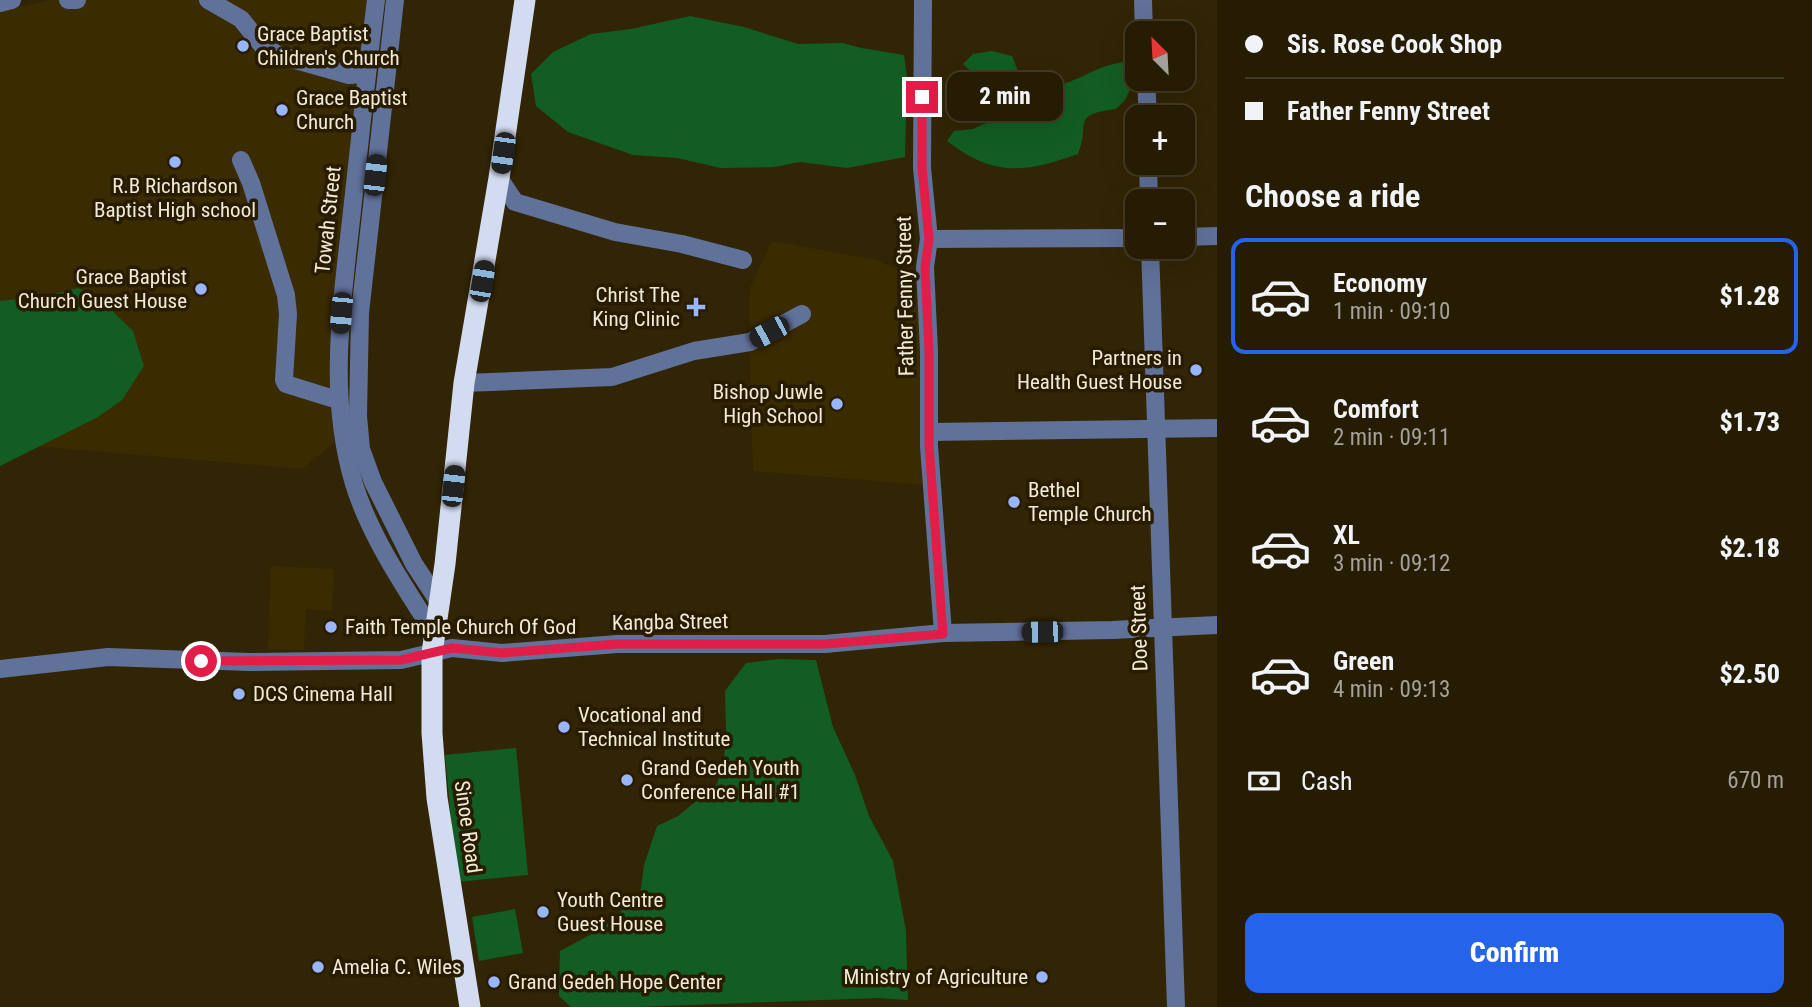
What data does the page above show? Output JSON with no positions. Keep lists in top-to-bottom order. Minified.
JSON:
{"streets":{"highway":["Sinoe Road"],"street":["Towah Street","Father Fenny Street","Kangba Street","Doe Street"]},"crossings":[["Towah Street","Kangba Street"],["Towah Street","Sinoe Road"],["Father Fenny Street","Kangba Street"],["Kangba Street","Doe Street"],["Kangba Street","Sinoe Road"]],"places":{"other":["Grace Baptist Children's Church","Grace Baptist Church","R.B Richardson Baptist High school","Grace Baptist Church Guest House","Partners in Health Guest House","Bishop Juwle High School","Bethel Temple Church","Faith Temple Church Of God","DCS Cinema Hall","Vocational and Technical Institute","Grand Gedeh Youth Conference Hall #1","Youth Centre Guest House","Amelia C. Wiles","Ministry of Agriculture","Grand Gedeh Hope Center"],"health":["Christ The King Clinic"]},"north":"top left","page":{"banner":["Sis. Rose Cook Shop","Father Fenny Street"],"map_buttons":["+","−"],"bubble":"2 min","heading":"Choose a ride","list":[{"name":"Economy","note":"1 min · 09:10","value":"$1.28"},{"name":"Comfort","note":"2 min · 09:11","value":"$1.73"},{"name":"XL","note":"3 min · 09:12","value":"$2.18"},{"name":"Green","note":"4 min · 09:13","value":"$2.50"}],"pay":["Cash","670 m"],"buttons":"Confirm"}}
